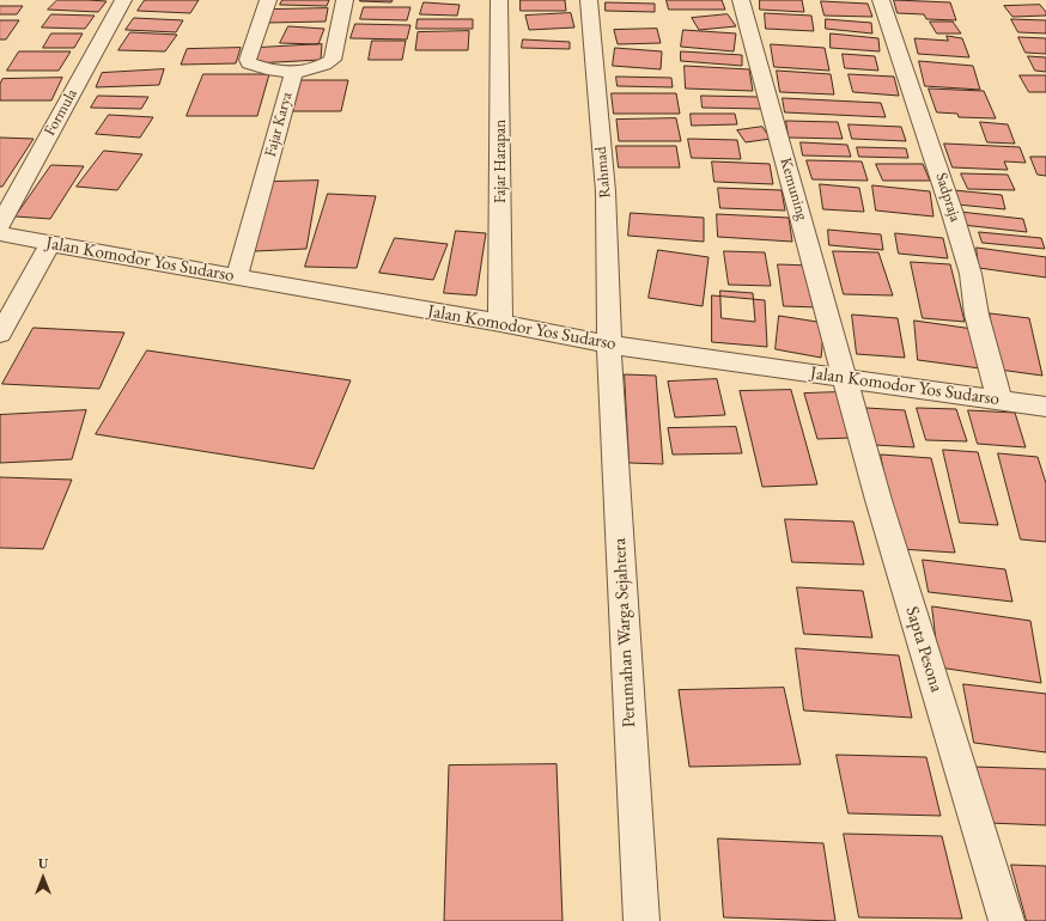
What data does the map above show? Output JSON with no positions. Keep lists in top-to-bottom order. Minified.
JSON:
{"streets":{"street":["Formula","Fajar Karya","Fajar Harapan","Rahmad","Kemuning","Sadpraja","Jalan Komodor Yos Sudarso","Perumahan Warga Sejahtera","Sapta Pesona"]},"crossings":[["Fajar Karya","Jalan Komodor Yos Sudarso"],["Fajar Harapan","Jalan Komodor Yos Sudarso"],["Rahmad","Jalan Komodor Yos Sudarso"],["Rahmad","Perumahan Warga Sejahtera"],["Kemuning","Jalan Komodor Yos Sudarso"],["Kemuning","Sapta Pesona"],["Sadpraja","Jalan Komodor Yos Sudarso"],["Jalan Komodor Yos Sudarso","Perumahan Warga Sejahtera"],["Jalan Komodor Yos Sudarso","Sapta Pesona"]],"north":"top"}
